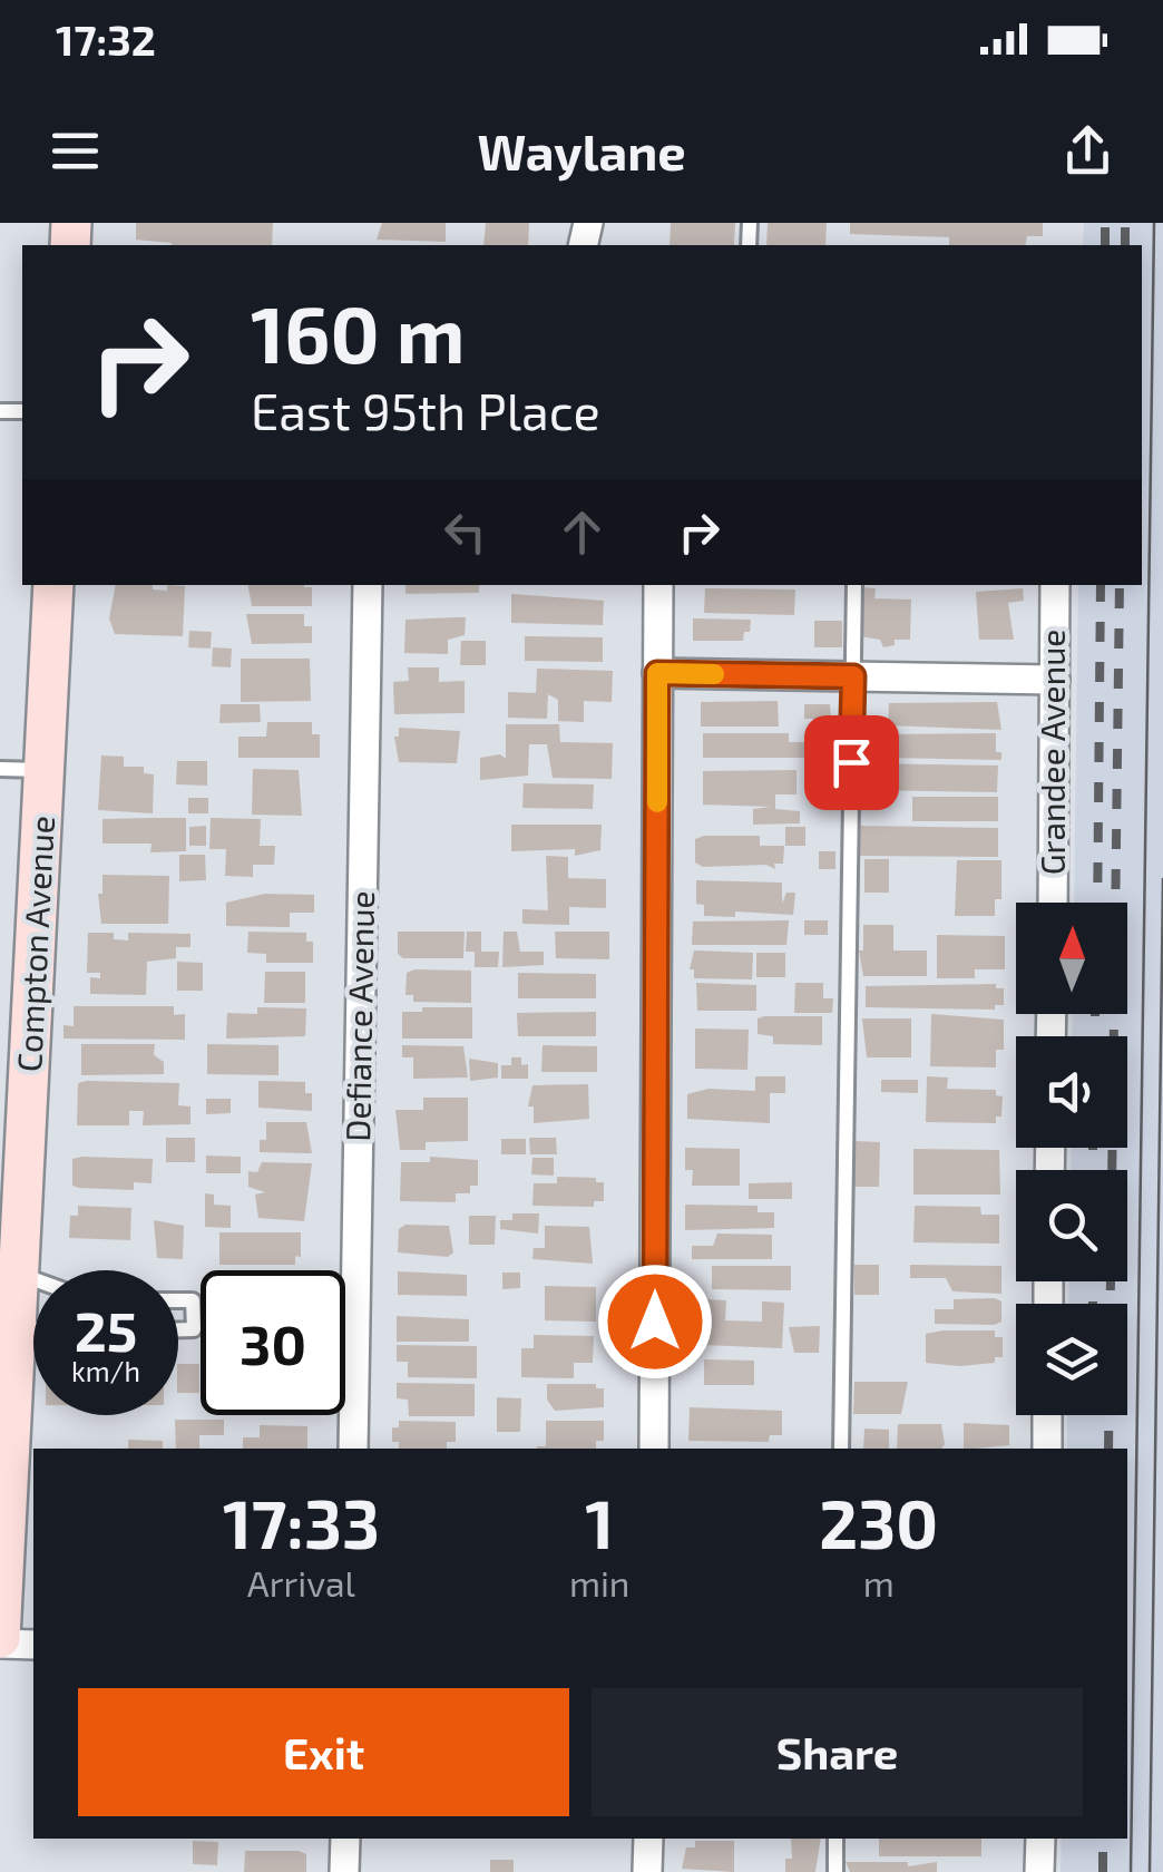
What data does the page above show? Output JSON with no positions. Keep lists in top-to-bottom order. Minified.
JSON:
{"streets":{"main road":["Compton Avenue"],"street":["Grandee Avenue","Defiance Avenue"]},"north":"top","page":{"status":"17:32","header":"Waylane","turn":["160 m","East 95th Place"],"speed":"25 km/h","limit":"30","eta":["17:33","Arrival","1","min","230","m"],"buttons":["Exit","Share"]}}
